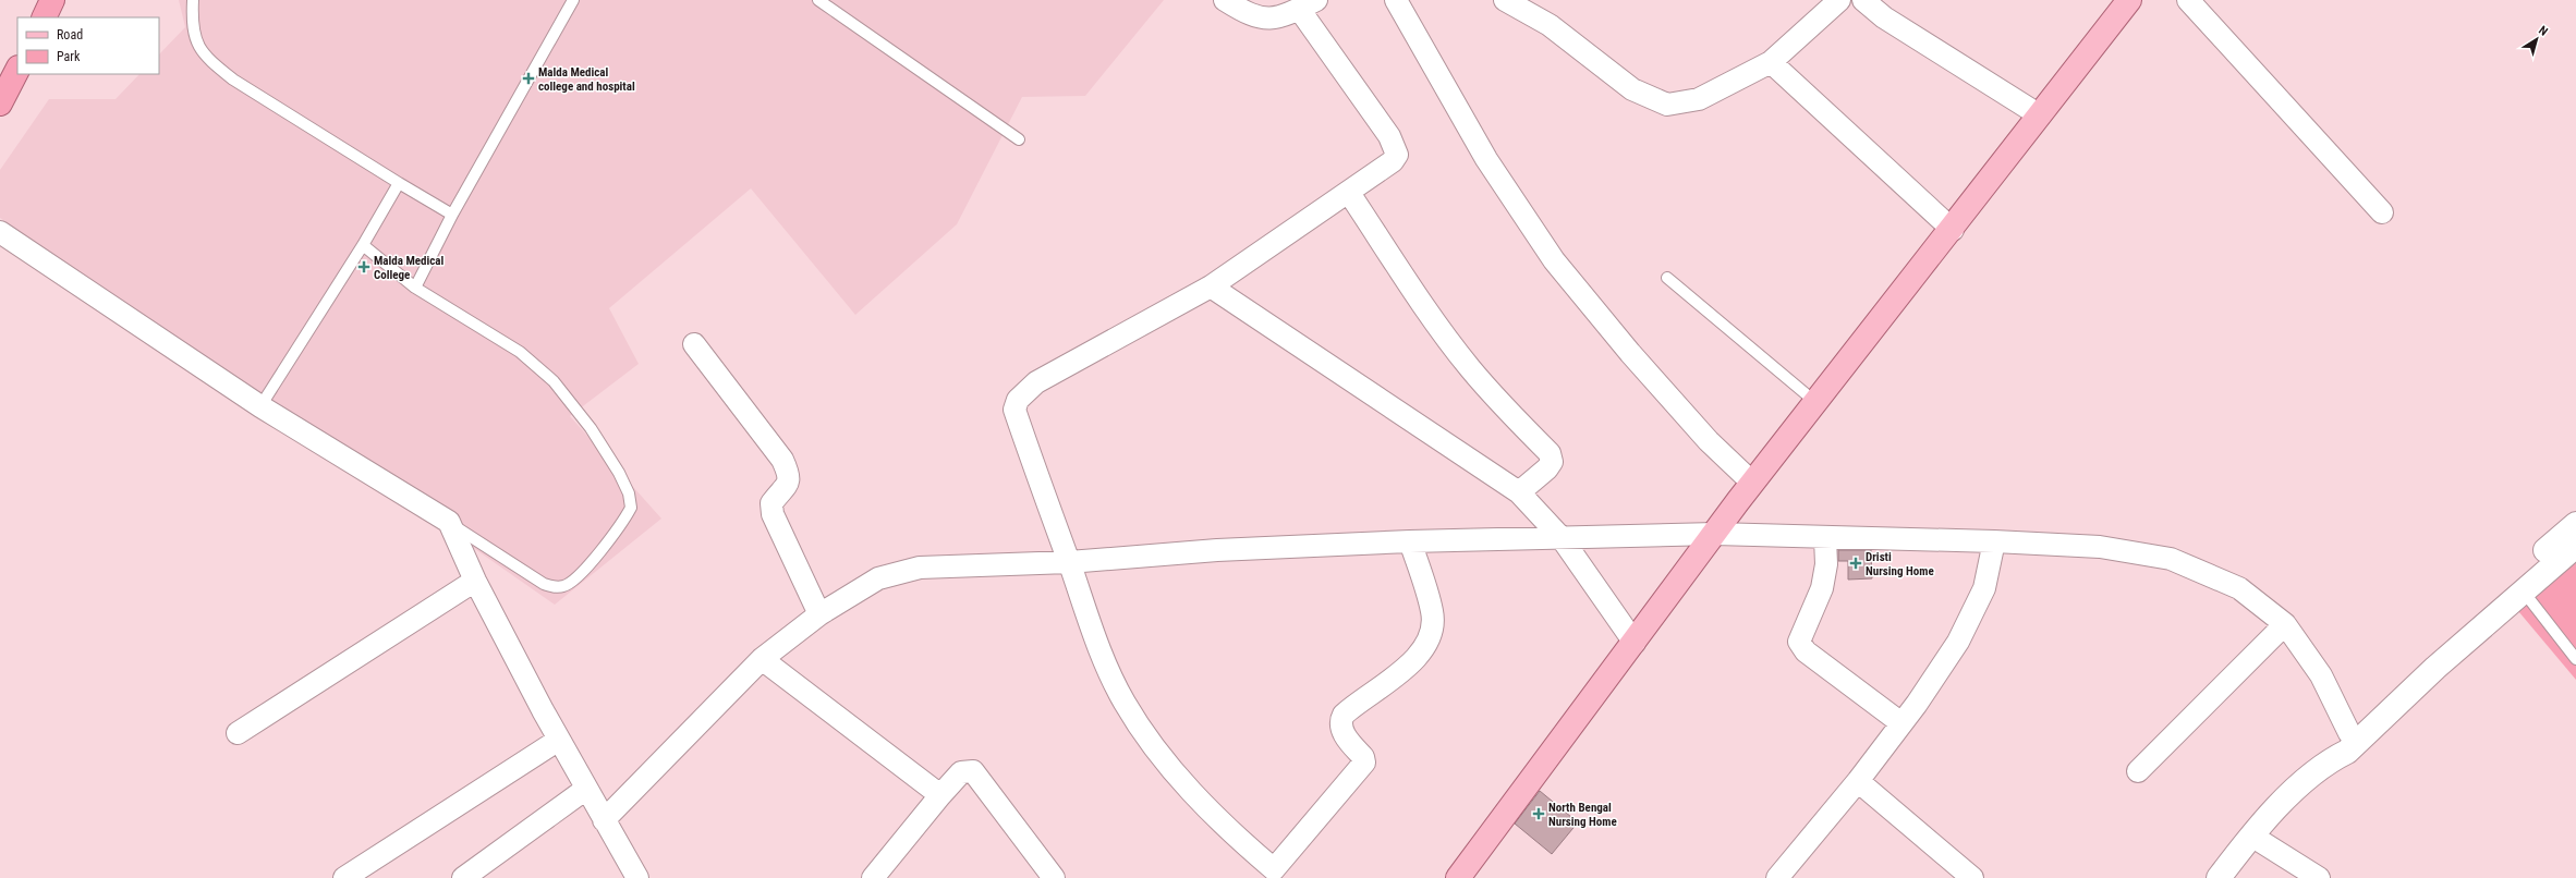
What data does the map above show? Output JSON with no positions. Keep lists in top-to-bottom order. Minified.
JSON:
{"places":{"health":["Malda Medical college and hospital","Malda Medical College","Dristi Nursing Home","North Bengal Nursing Home"]},"legend":["Road","Park"],"north":"top right"}
